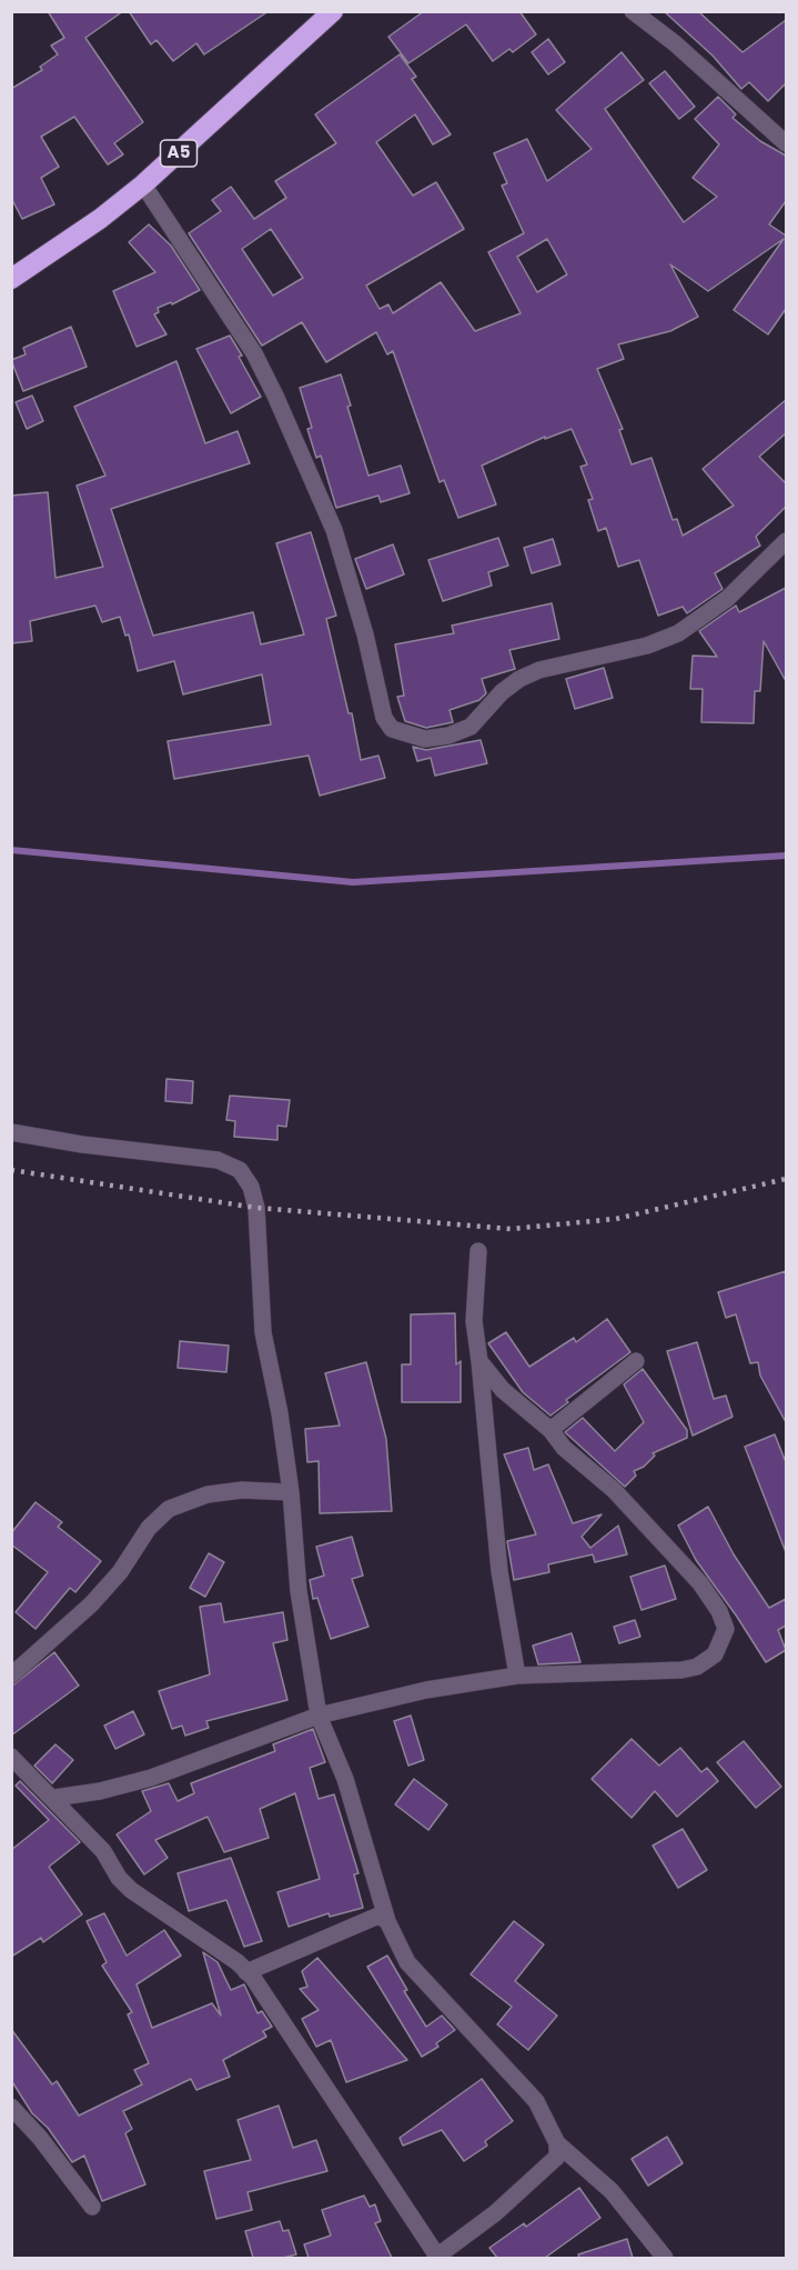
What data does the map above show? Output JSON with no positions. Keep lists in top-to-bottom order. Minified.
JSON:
{"streets":{"highway":["A5"]}}
